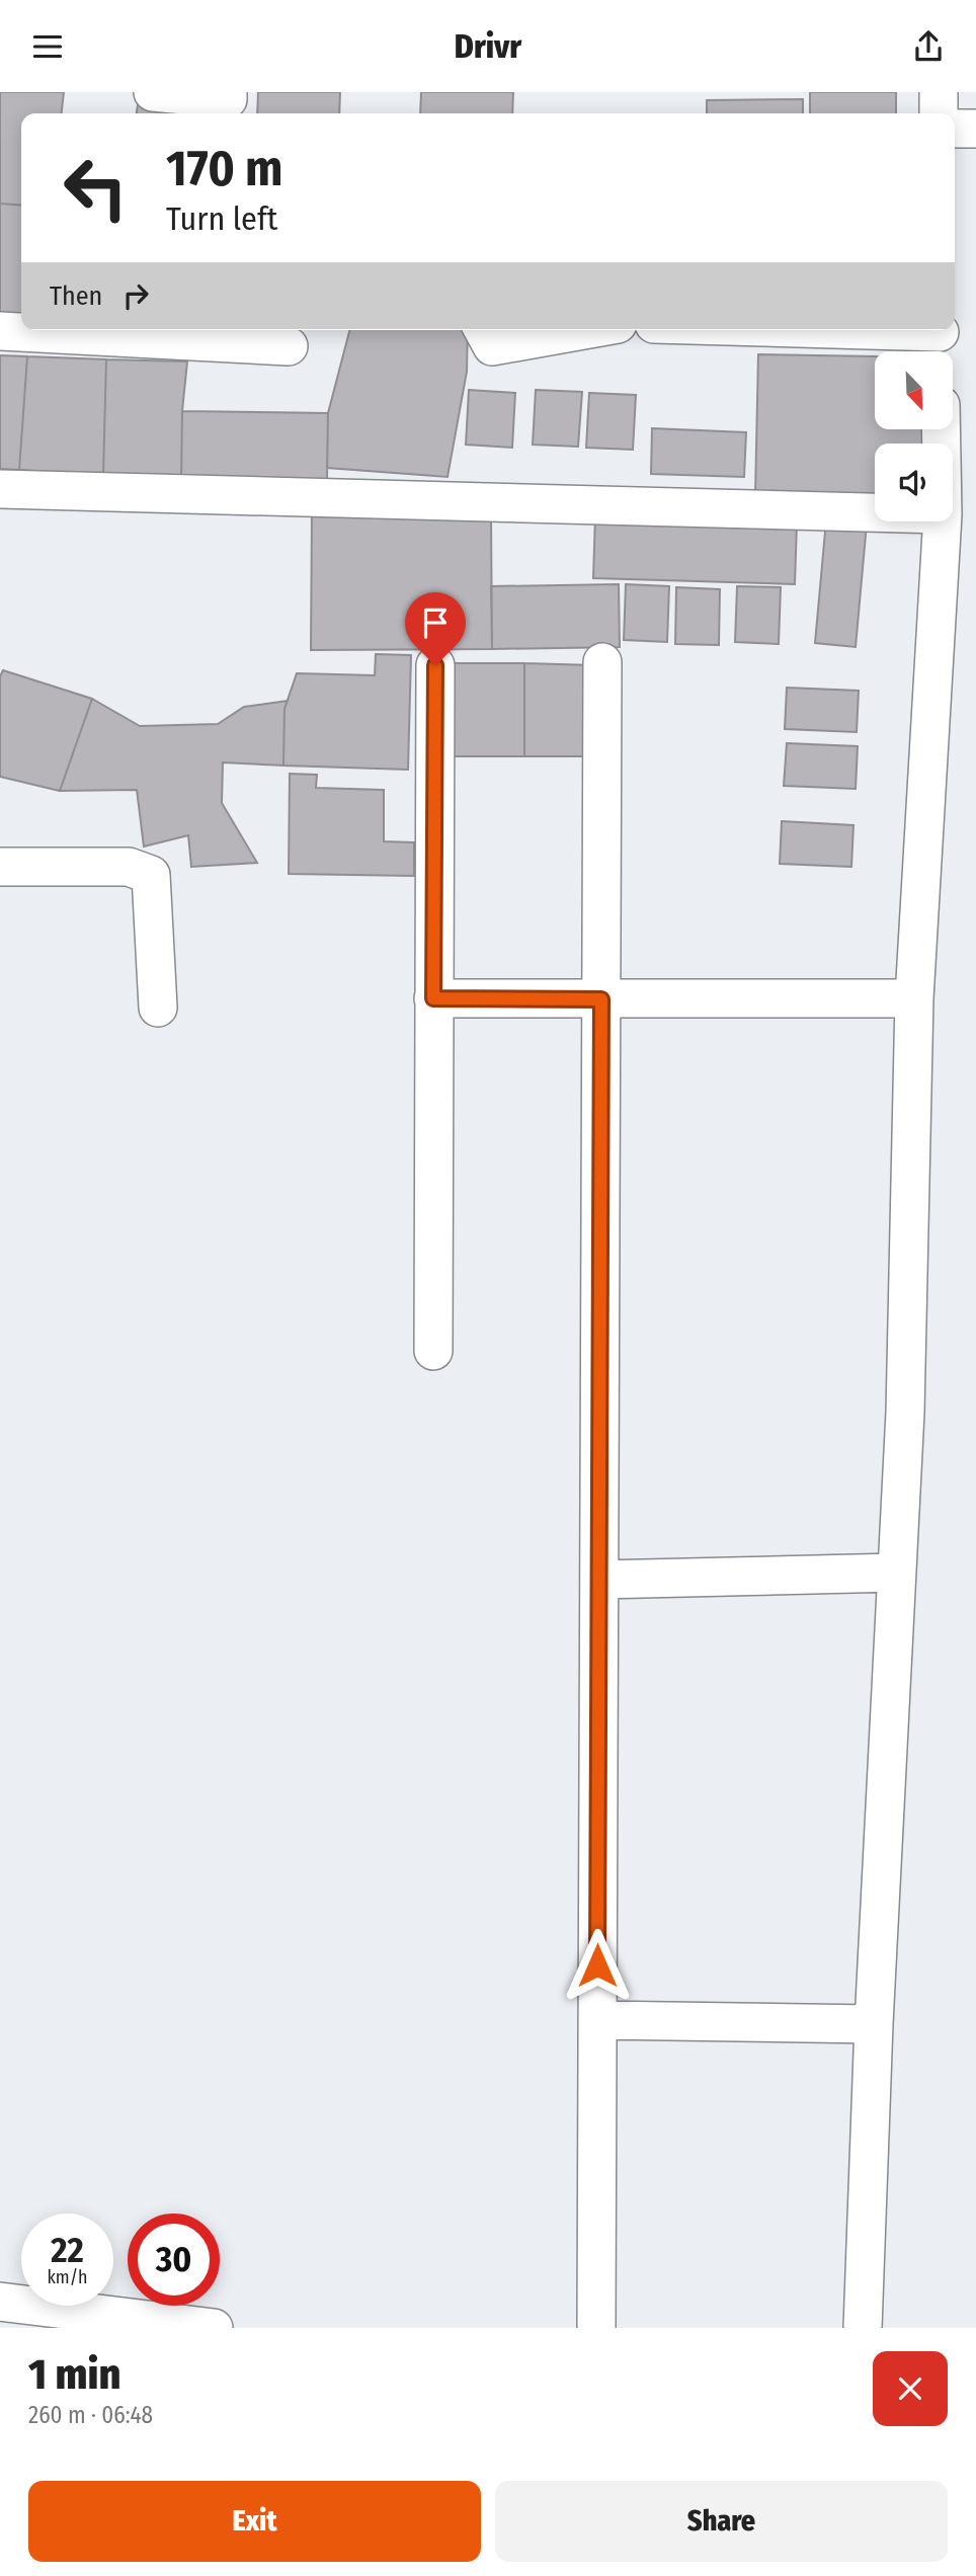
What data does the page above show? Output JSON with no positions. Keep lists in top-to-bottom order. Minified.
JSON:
{"north":"bottom right","page":{"header":"Drivr","turn":["170 m","Turn left"],"then":"Then","speed":"22 km/h","limit":"30","heading":["1 min","260 m · 06:48"],"buttons":["Exit","Share"]}}
